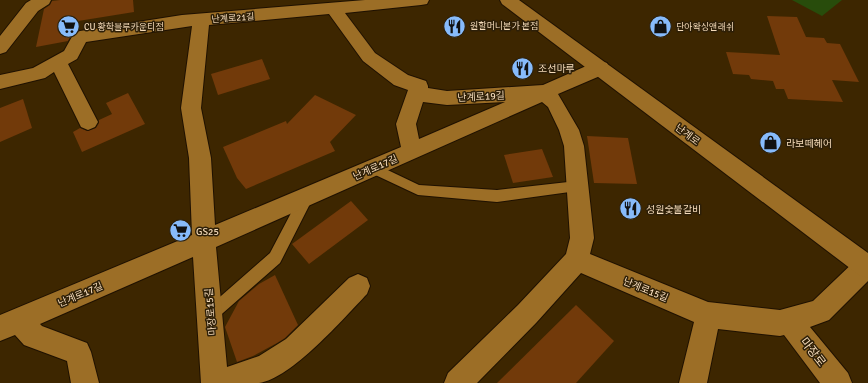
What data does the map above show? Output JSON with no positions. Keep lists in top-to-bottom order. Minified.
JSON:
{"streets":{"street":["난계로21길","난계로19길","난계로","난계로17길","난계로15길","마장로15길","마장로"]},"crossings":[["난계로19길","난계로17길"],["난계로","난계로17길"],["난계로","난계로15길"],["난계로17길","마장로15길"],["난계로15길","마장로"]],"places":{"restaurant":["원할머니본가 본점","조선마루","성원숯불갈비"],"supermarket":["CU 황학블루카운티점","GS25"],"shop":["단아왁싱앤래쉬","라보떼헤어"]}}
